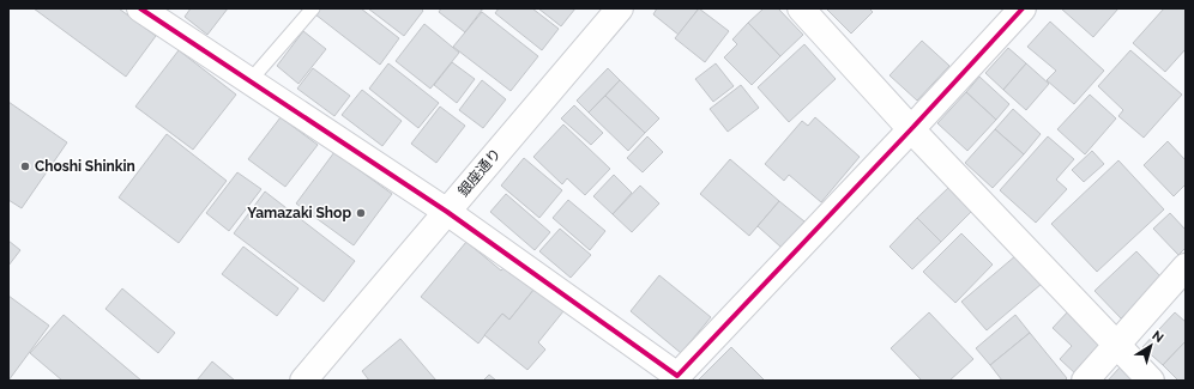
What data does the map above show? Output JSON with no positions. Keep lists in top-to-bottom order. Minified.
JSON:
{"streets":{"street":["銀座通り"]},"places":["Choshi Shinkin","Yamazaki Shop"],"north":"top right"}
